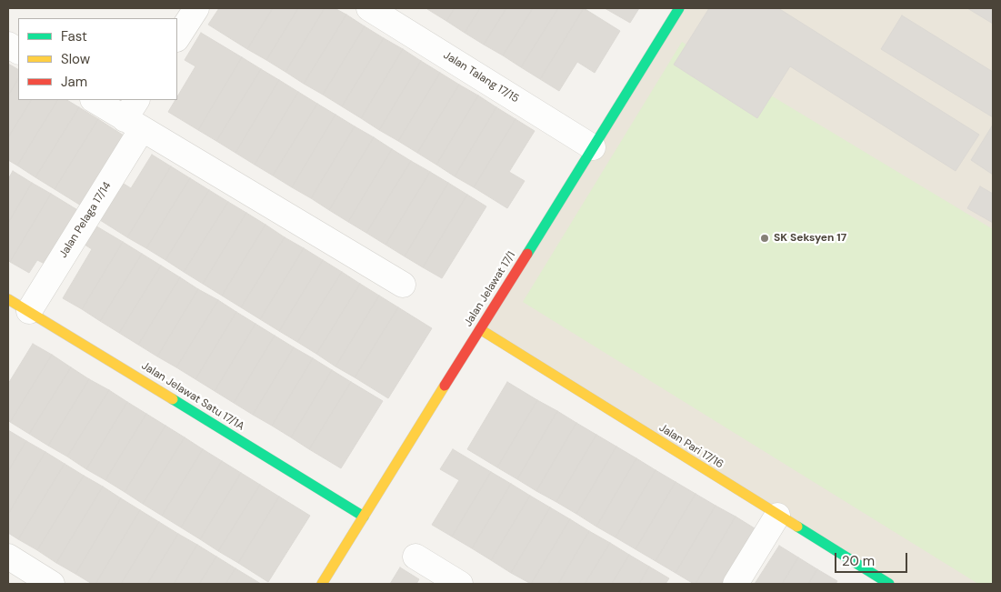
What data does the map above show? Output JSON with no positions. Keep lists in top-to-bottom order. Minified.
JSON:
{"streets":{"street":["Jalan Talang 17/15","Jalan Pelaga 17/14","Jalan Jelawat 17/1","Jalan Jelawat Satu 17/1A","Jalan Pari 17/16"]},"crossings":[["Jalan Talang 17/15","Jalan Jelawat 17/1"],["Jalan Pelaga 17/14","Jalan Jelawat Satu 17/1A"],["Jalan Jelawat 17/1","Jalan Jelawat Satu 17/1A"],["Jalan Jelawat 17/1","Jalan Pari 17/16"]],"places":["SK Seksyen 17"],"legend":["Fast","Slow","Jam"],"scale_bar":"20 m"}
